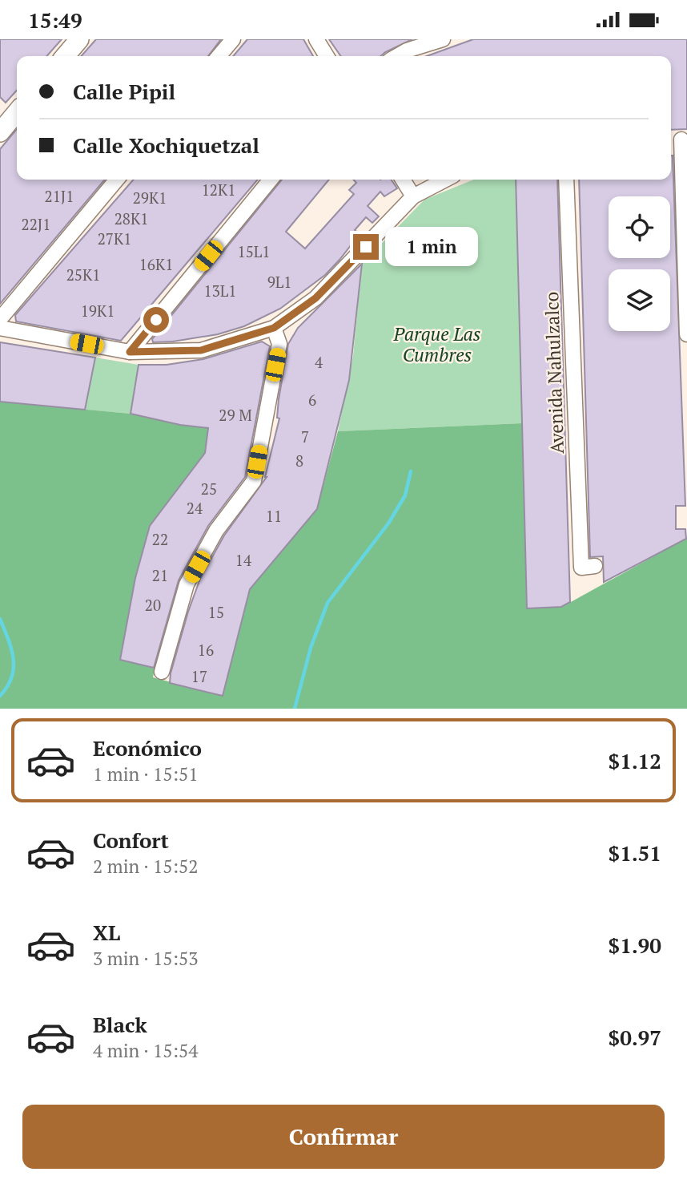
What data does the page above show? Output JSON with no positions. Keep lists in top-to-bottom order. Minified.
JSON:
{"streets":{"street":["Avenida Nahulzalco"]},"parks":["Parque Las Cumbres"],"house_numbers":["12K1","21J1","29K1","28K1","22J1","27K1","15L1","16K1","25K1","9L1","13L1","19K1","4","6","29 M","7","8","25","24","11","22","14","21","20","15","16","17"],"page":{"status":"15:49","banner":["Calle Pipil","Calle Xochiquetzal"],"bubble":"1 min","list":[{"name":"Económico","note":"1 min · 15:51","value":"$1.12"},{"name":"Confort","note":"2 min · 15:52","value":"$1.51"},{"name":"XL","note":"3 min · 15:53","value":"$1.90"},{"name":"Black","note":"4 min · 15:54","value":"$0.97"}],"buttons":"Confirmar"}}
